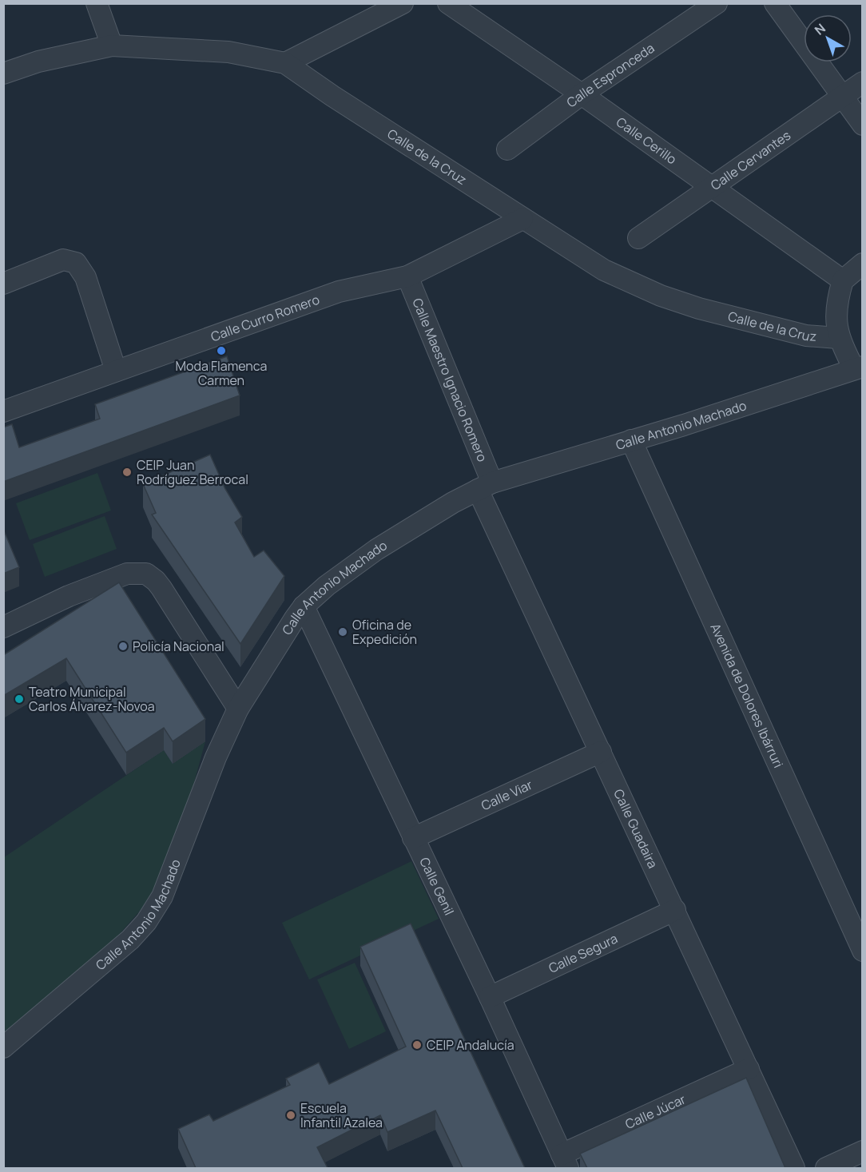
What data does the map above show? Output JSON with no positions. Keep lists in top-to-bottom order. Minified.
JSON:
{"streets":{"street":["Calle Espronceda","Calle Cerillo","Calle de la Cruz","Calle Cervantes","Calle Curro Romero","Calle Maestro Ignacio Romero","Calle Antonio Machado","Avenida de Dolores Ibárruri","Calle Viar","Calle Guadaira","Calle Genil","Calle Segura","Calle Júcar"]},"crossings":[["Calle Espronceda","Calle Cerillo"],["Calle Cerillo","Calle Cervantes"],["Calle de la Cruz","Calle Curro Romero"],["Calle Curro Romero","Calle Maestro Ignacio Romero"],["Calle Maestro Ignacio Romero","Calle Antonio Machado"],["Calle Maestro Ignacio Romero","Calle Guadaira"],["Calle Antonio Machado","Avenida de Dolores Ibárruri"],["Calle Antonio Machado","Calle Guadaira"],["Calle Antonio Machado","Calle Genil"],["Calle Viar","Calle Guadaira"],["Calle Viar","Calle Genil"],["Calle Guadaira","Calle Segura"],["Calle Guadaira","Calle Júcar"],["Calle Genil","Calle Segura"],["Calle Genil","Calle Júcar"]],"places":["Moda Flamenca Carmen","CEIP Juan Rodríguez Berrocal","Oficina de Expedición","Policía Nacional","Teatro Municipal Carlos Álvarez-Novoa","CEIP Andalucía","Escuela Infantil Azalea"],"north":"top left"}
